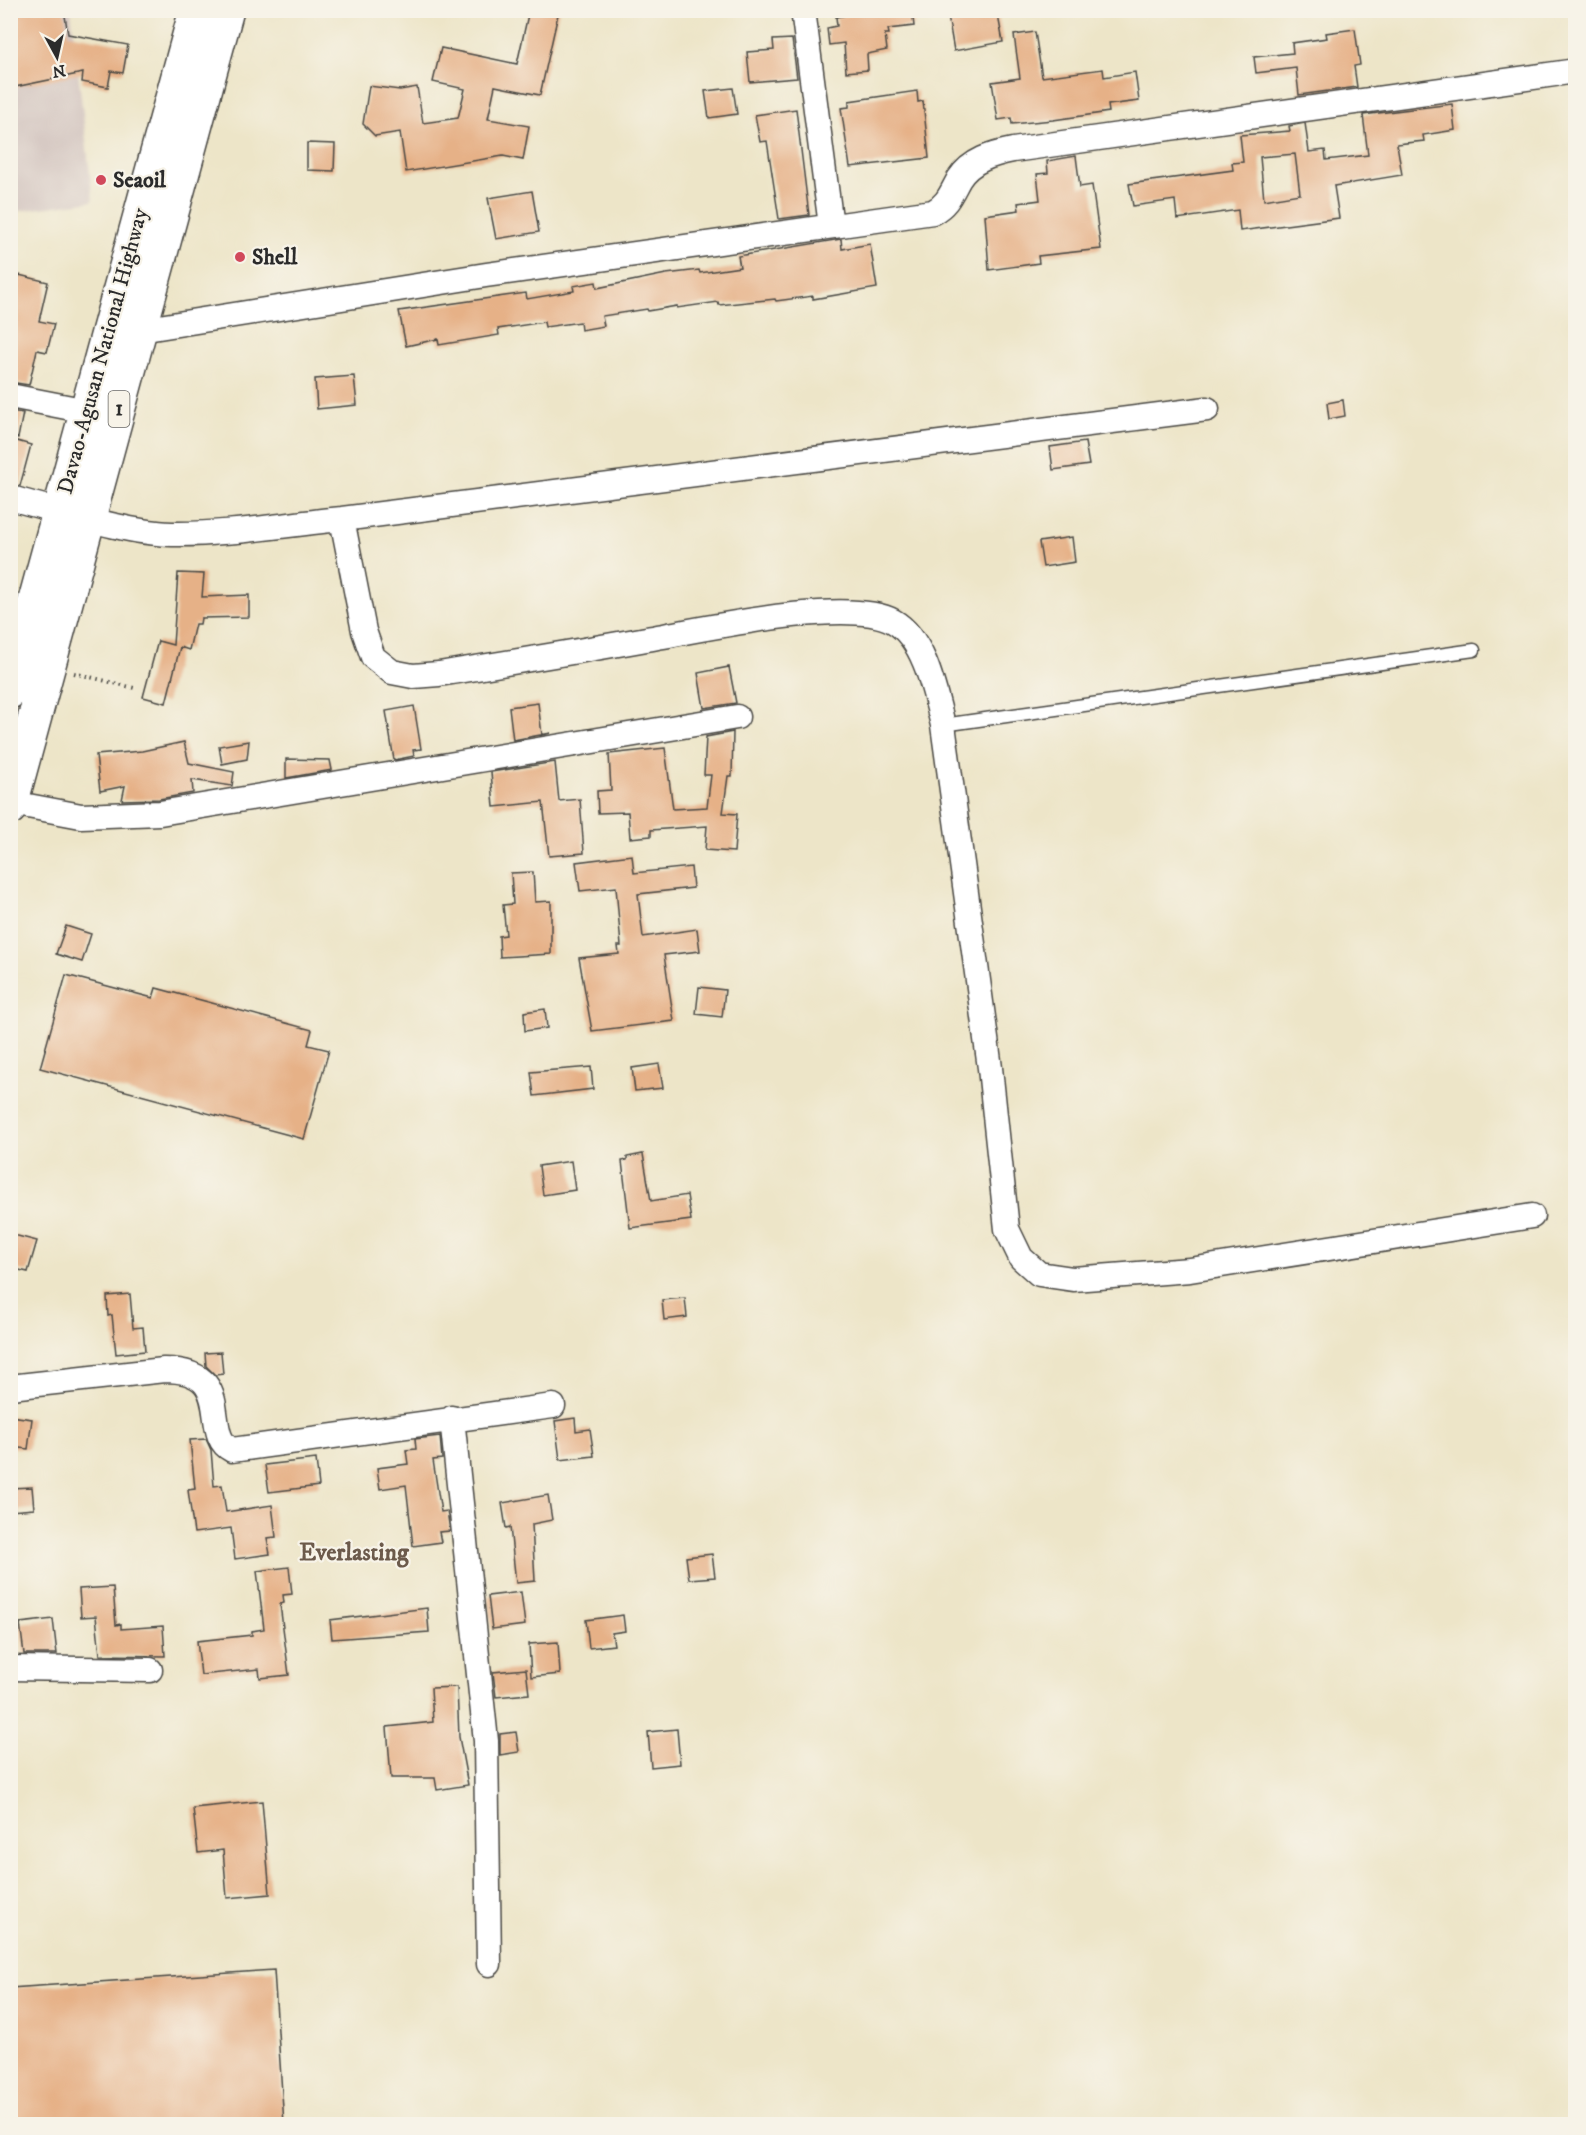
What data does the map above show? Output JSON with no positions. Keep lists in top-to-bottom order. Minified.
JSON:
{"streets":{"highway":["Davao-Agusan National Highway","1"]},"districts":["Everlasting"],"places":["Seaoil","Shell"],"north":"bottom"}
